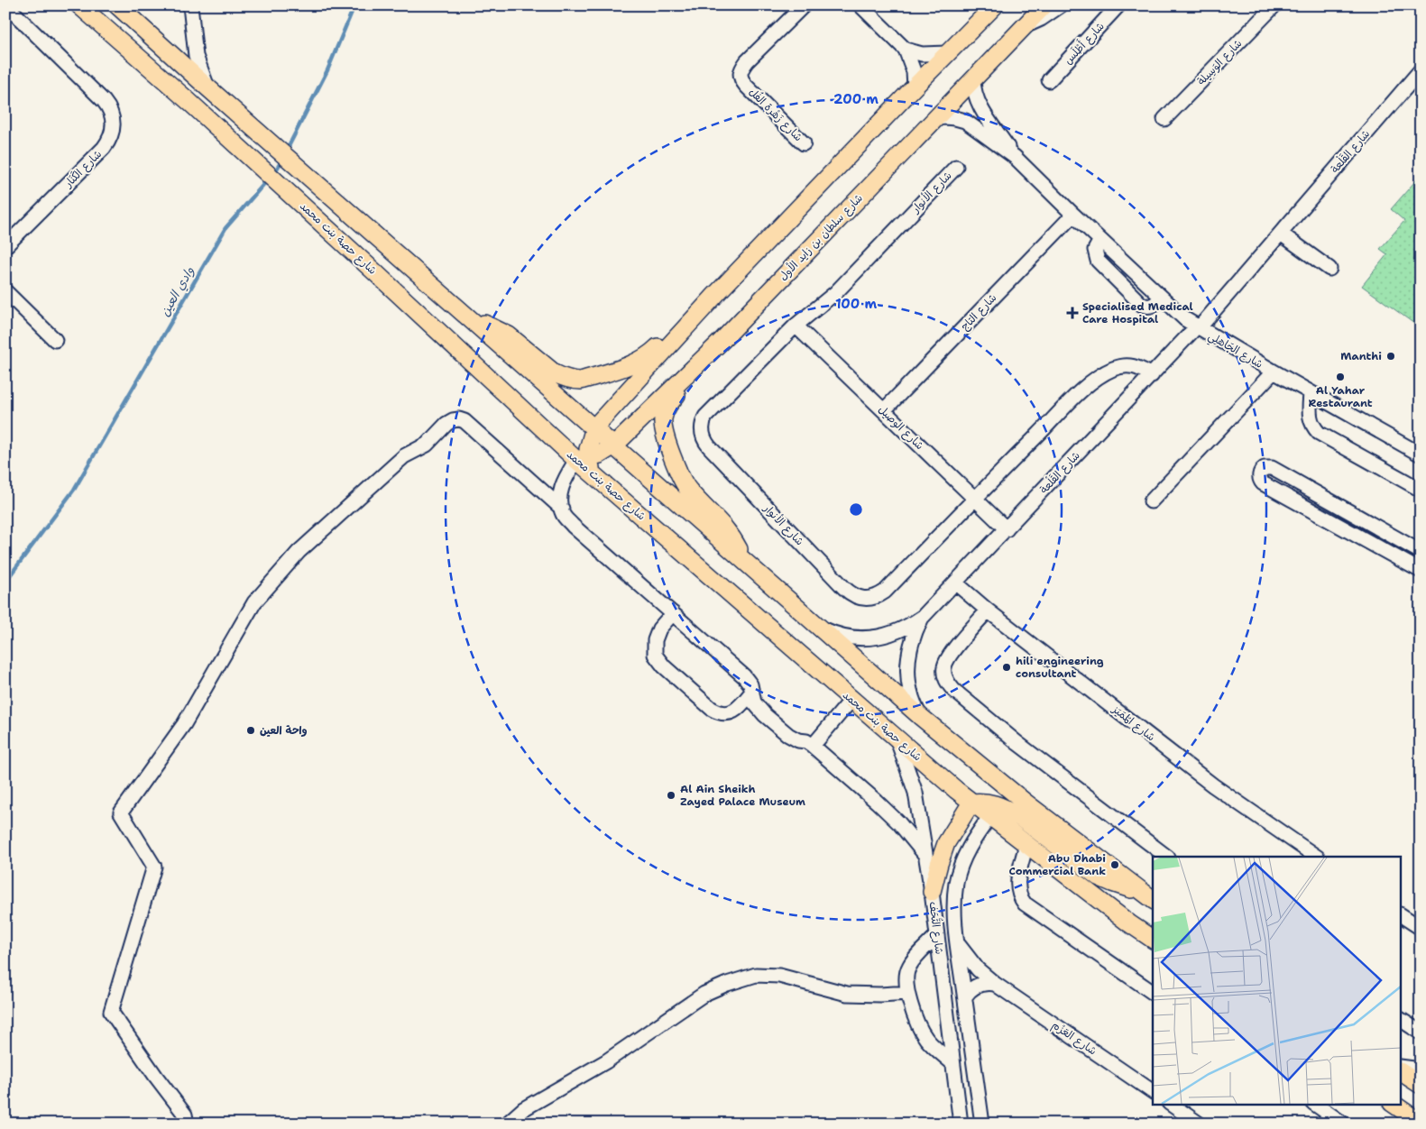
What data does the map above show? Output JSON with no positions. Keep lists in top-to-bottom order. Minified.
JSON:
{"streets":{"main road":["شارع سلطان بن زايد الأول","شارع حصة بنت محمد"],"street":["شارع أَطْلَس","شارع الوَسِيلة","شارع زَهْرة الفُل","شارع القَلْعة","شارع الكَنَار","شارع الأنوار","شارع التاج","شارع الجَاهلِي","شارع الوصيل","شارع المُمَيَز","شارع التُّحَف","شارع العَزْم"]},"crossings":[["شارع القَلْعة","شارع الأنوار"],["شارع القَلْعة","شارع الجَاهلِي"],["شارع القَلْعة","شارع الوصيل"],["شارع القَلْعة","شارع المُمَيَز"],["شارع الأنوار","شارع الوصيل"],["شارع سلطان بن زايد الأول","شارع حصة بنت محمد"],["شارع سلطان بن زايد الأول","شارع الجَاهلِي"],["شارع حصة بنت محمد","شارع التُّحَف"],["شارع التاج","شارع الجَاهلِي"],["شارع التاج","شارع الوصيل"],["شارع التُّحَف","شارع العَزْم"]],"water":["وادي العين"],"places":{"health":["Specialised Medical Care Hospital"],"other":["Manthi","Al Yahar Restaurant","hili engineering consultant","واحة العين","Al Ain Sheikh Zayed Palace Museum","Abu Dhabi Commercial Bank"]},"rings":["200 m","100 m"]}
